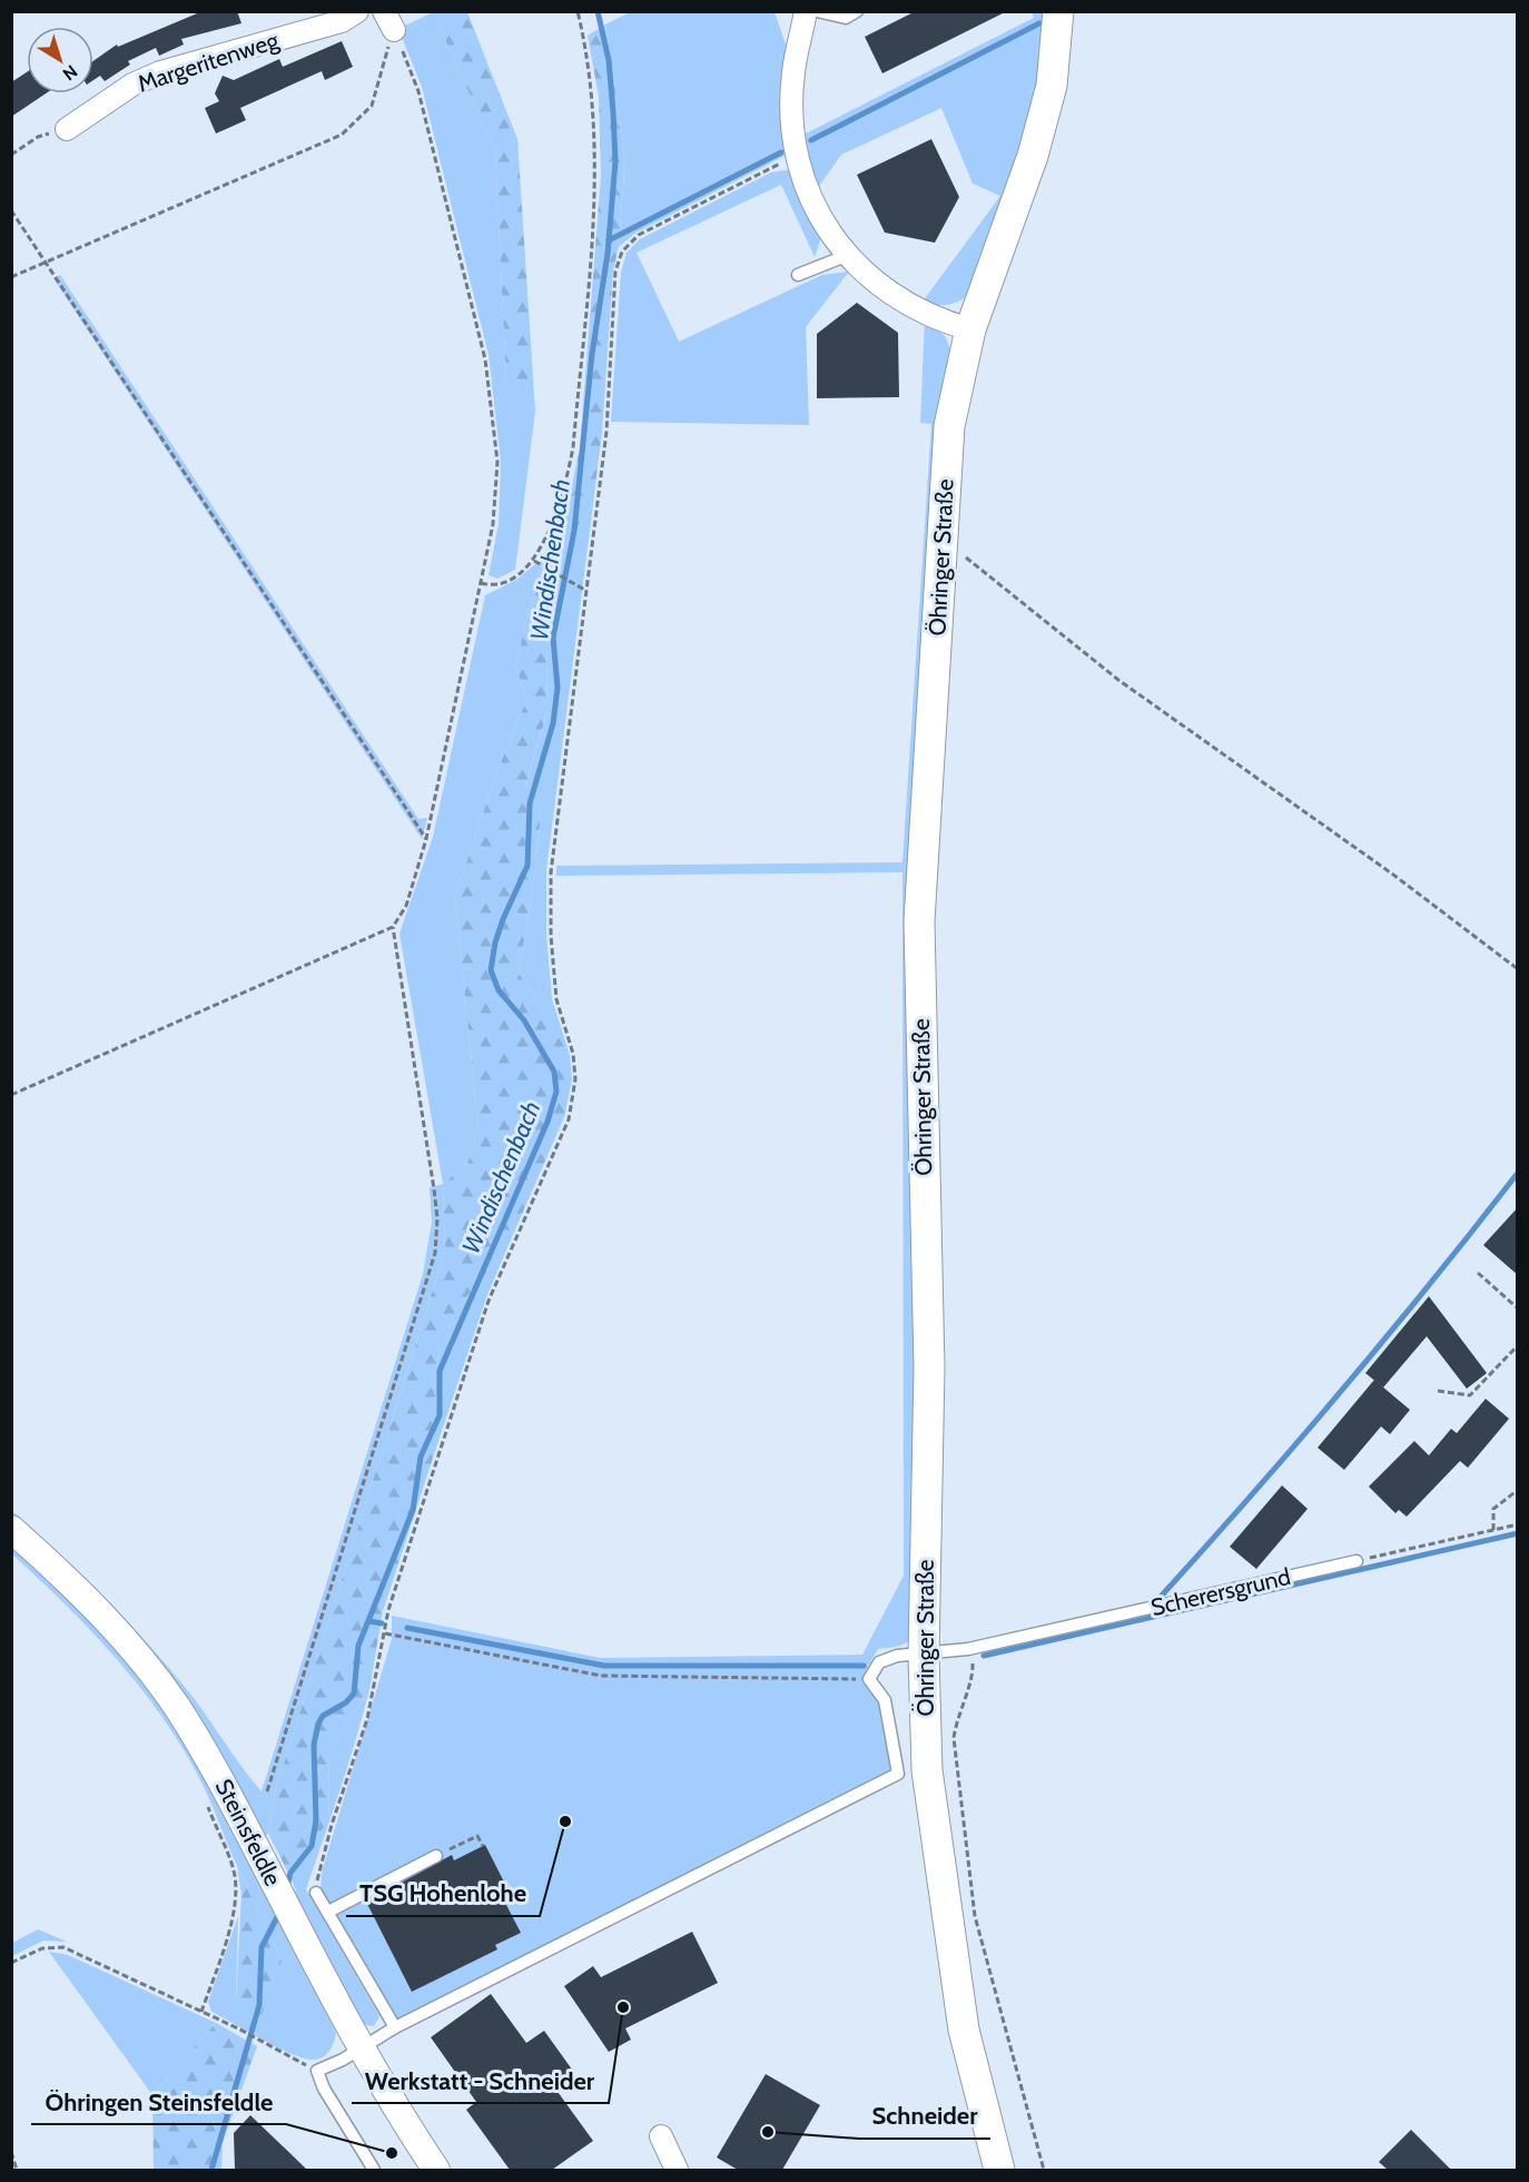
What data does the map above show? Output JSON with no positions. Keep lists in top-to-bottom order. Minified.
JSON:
{"streets":{"main road":["Öhringer Straße"],"street":["Margeritenweg","Steinsfeldle"],"lane":["Scherersgrund"]},"crossings":[["Öhringer Straße","Scherersgrund"]],"water":["Windischenbach"],"places":["TSG Hohenlohe","Werkstatt - Schneider","Schneider","Öhringen Steinsfeldle"],"north":"bottom right"}
